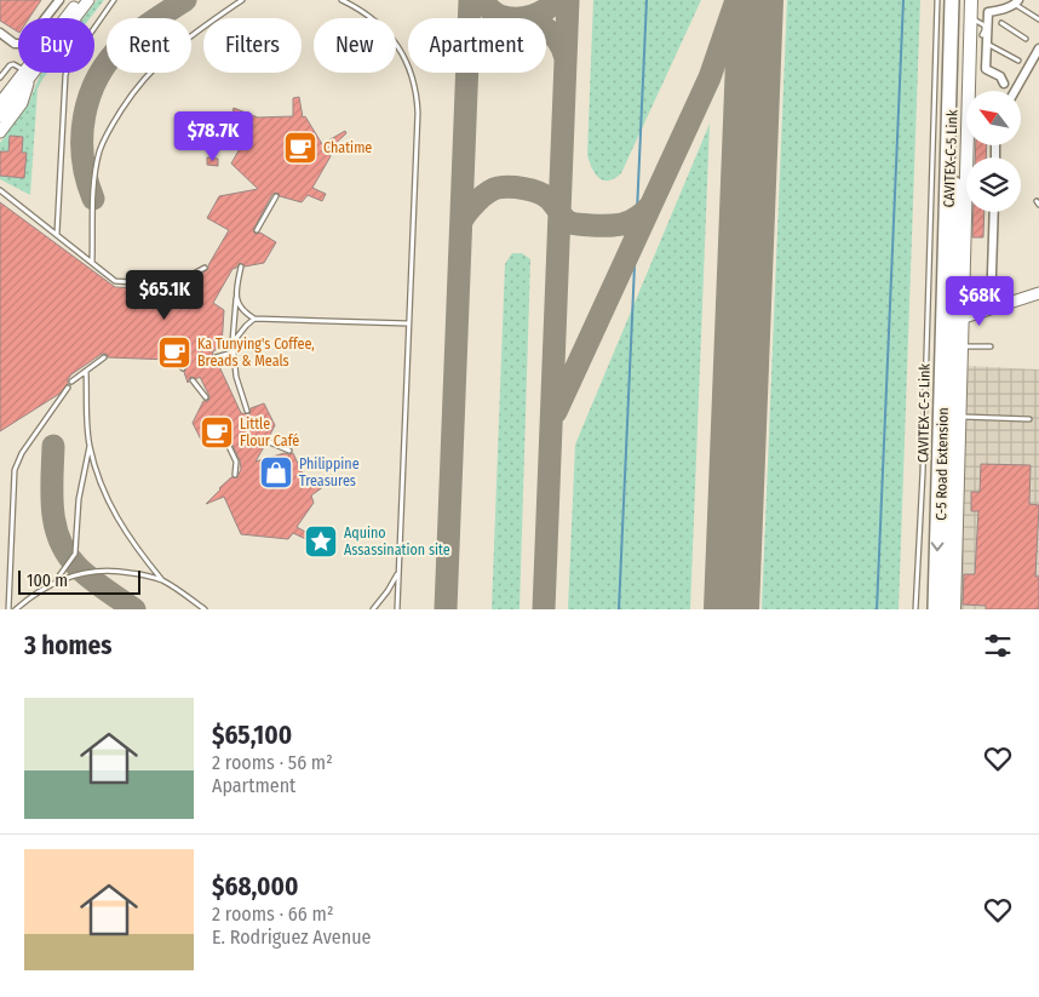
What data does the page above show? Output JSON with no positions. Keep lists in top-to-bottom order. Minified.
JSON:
{"streets":{"highway":["CAVITEX–C-5 Link"],"main road":["CAVITEX-C-5 Link","C-5 Road Extension"]},"crossings":[["CAVITEX-C-5 Link","C-5 Road Extension"]],"places":{"cafe":["Chatime","Ka Tunying's Coffee, Breads & Meals","Little Flour Café"],"shop":["Philippine Treasures"],"place":["Aquino Assassination site"]},"scale_bar":"100 m","north":"top left","page":{"chip":["Buy","Rent","Filters","New","Apartment"],"price":["$78.7K","$65.1K","$68K"],"scale":"100 m","heading":"3 homes","list":[{"name":"$65,100","note":"2 rooms · 56 m² · Apartment"},{"name":"$68,000","note":"2 rooms · 66 m² · E. Rodriguez Avenue"}]}}
